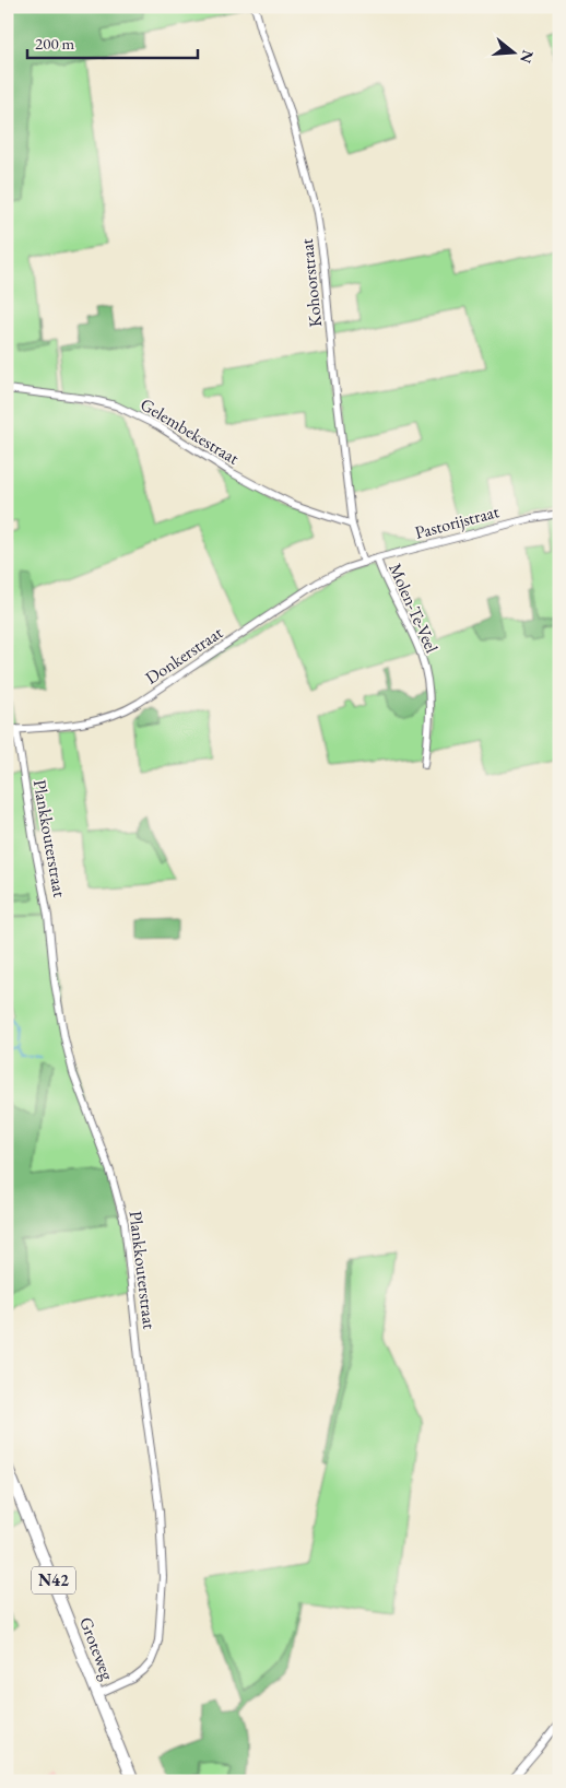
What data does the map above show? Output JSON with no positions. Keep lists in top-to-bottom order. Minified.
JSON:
{"streets":{"main road":["N42","Groteweg"],"street":["Kohoorstraat","Gelembekestraat","Pastorijstraat","Molen-Te-Veel","Donkerstraat","Plankkouterstraat"]},"crossings":[["Kohoorstraat","Gelembekestraat"],["Kohoorstraat","Pastorijstraat"],["Kohoorstraat","Donkerstraat"],["Pastorijstraat","Molen-Te-Veel"],["Pastorijstraat","Donkerstraat"],["Donkerstraat","Plankkouterstraat"],["Plankkouterstraat","Groteweg"]],"scale_bar":"200 m","north":"right"}
